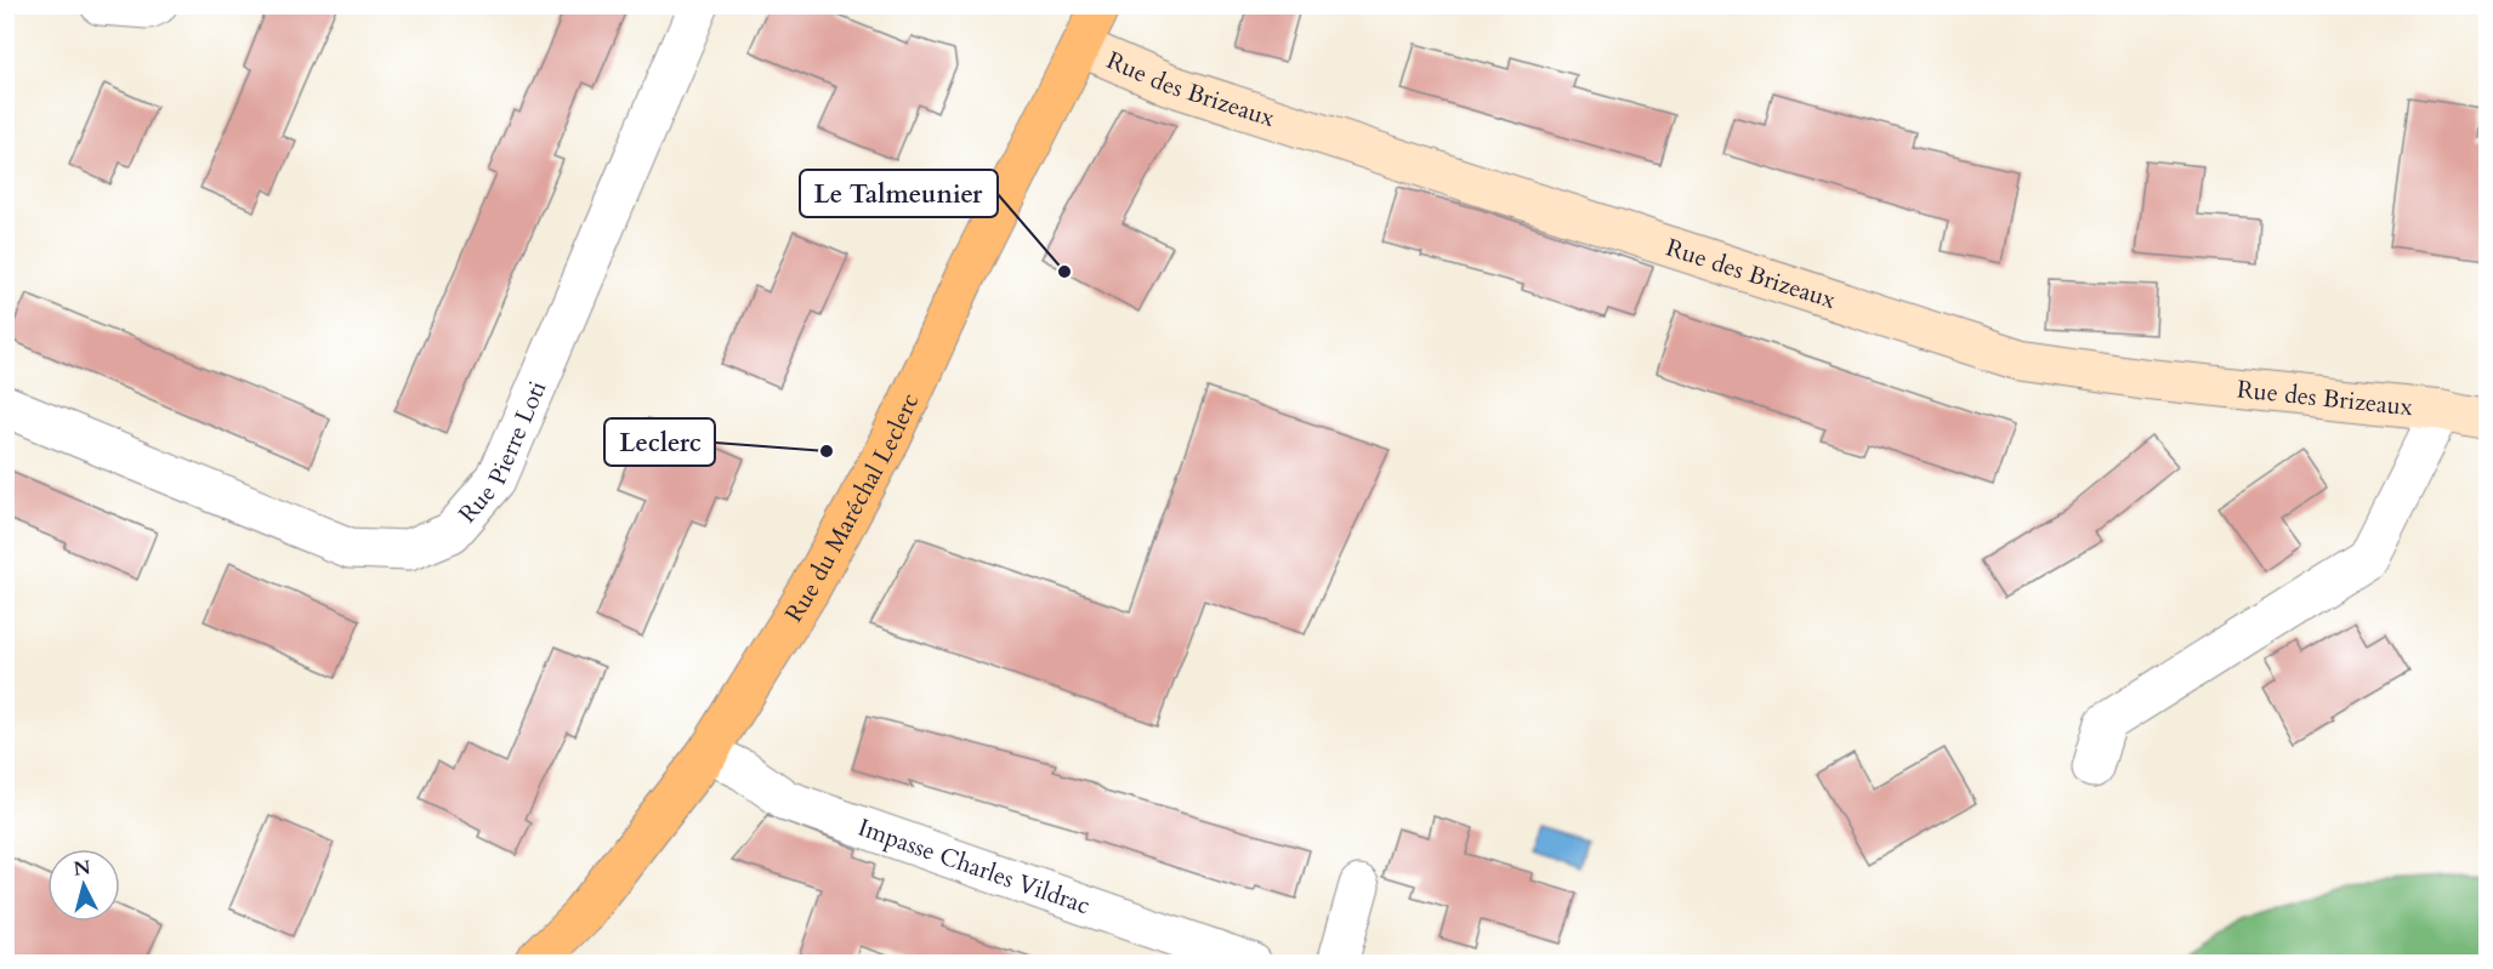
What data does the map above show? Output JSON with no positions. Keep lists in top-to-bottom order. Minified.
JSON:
{"streets":{"main road":["Rue du Maréchal Leclerc"],"street":["Rue des Brizeaux","Rue Pierre Loti","Impasse Charles Vildrac"]},"crossings":[["Rue des Brizeaux","Rue du Maréchal Leclerc"],["Rue du Maréchal Leclerc","Impasse Charles Vildrac"]],"places":["Le Talmeunier","Leclerc"],"north":"top"}
